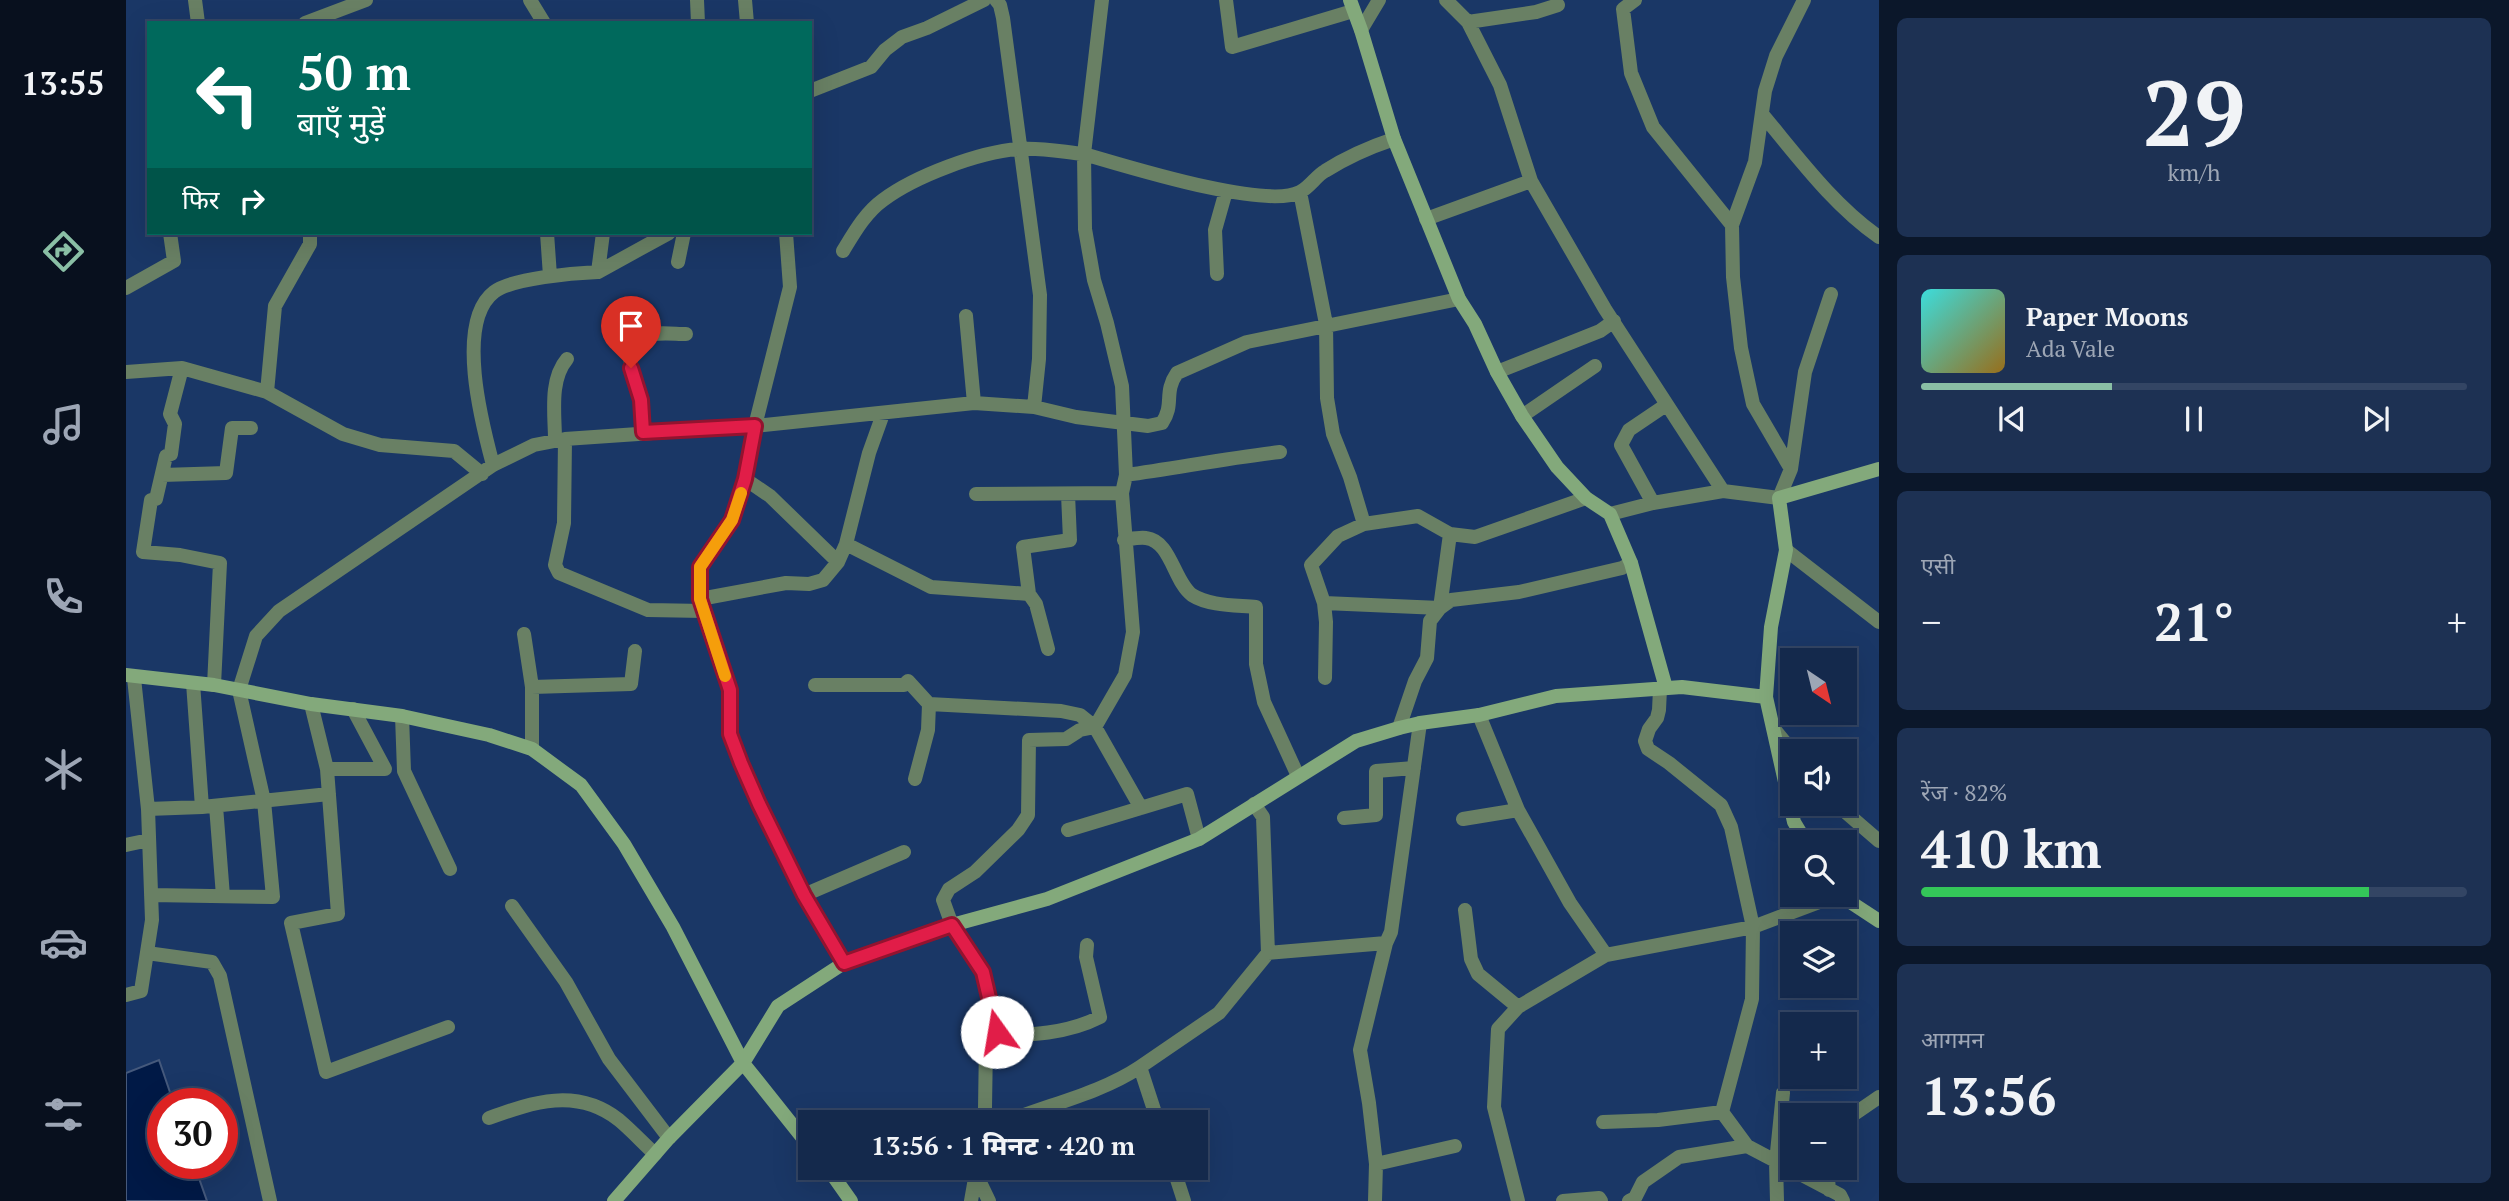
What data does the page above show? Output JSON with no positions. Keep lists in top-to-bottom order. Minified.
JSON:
{"north":"bottom right","page":{"tabs":"13:55","tile":[["29","km/h"],"एसी",["रेंज · 82%","410 km"],["आगमन","13:56"]],"turn":["50 m","बाएँ मुड़ें"],"then":"फिर","song":["Paper Moons","Ada Vale"],"heat":["−","21°","+"],"map_buttons":["+","−"],"limit":"30","trip":"13:56 · 1 मिनट · 420 m"}}
